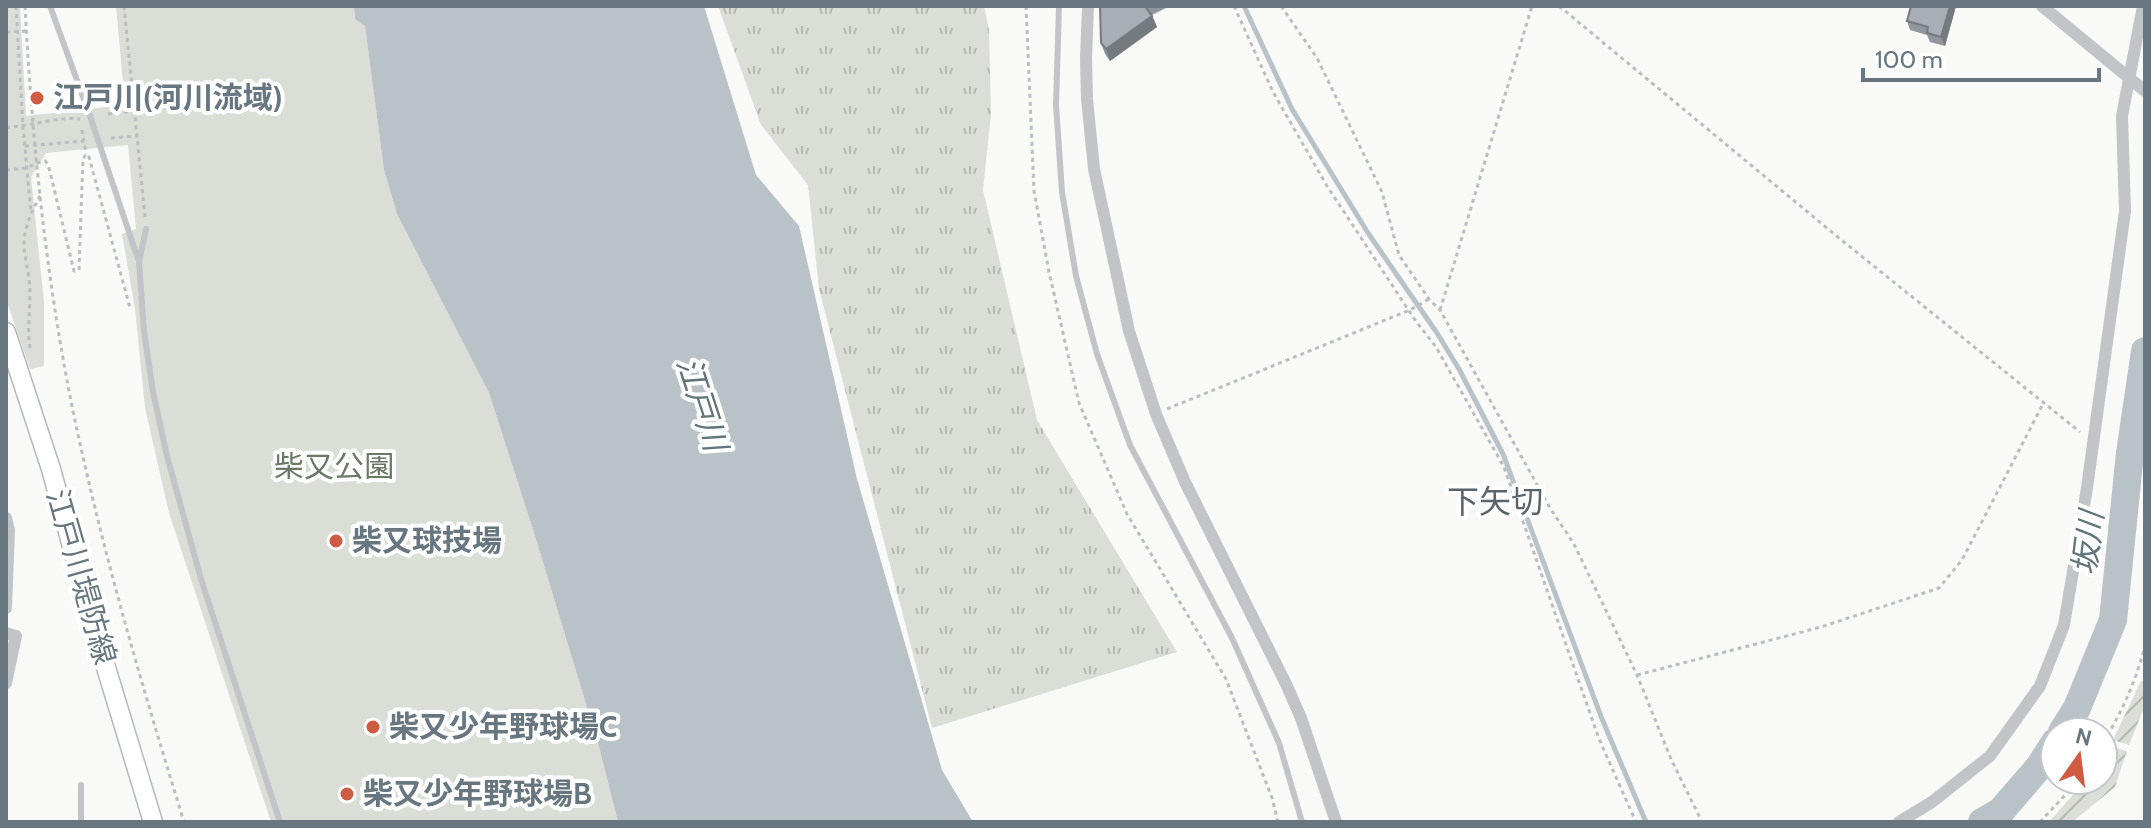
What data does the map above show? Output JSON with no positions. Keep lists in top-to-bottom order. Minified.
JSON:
{"streets":{"main road":["江戸川堤防線"]},"districts":["下矢切"],"water":["江戸川","坂川"],"parks":["柴又公園"],"places":["江戸川(河川流域)","柴又球技場","柴又少年野球場C","柴又少年野球場B"],"scale_bar":"100 m","north":"top"}
